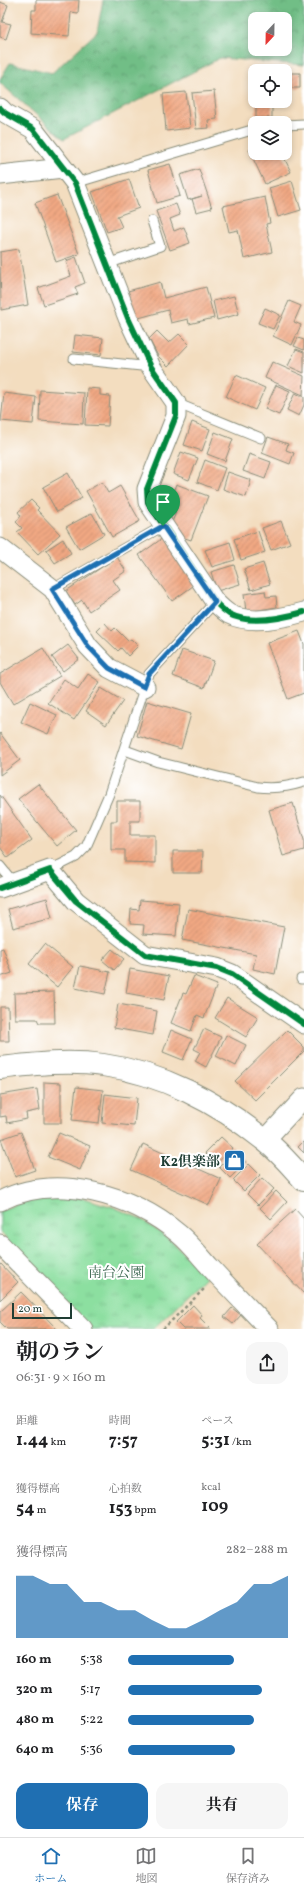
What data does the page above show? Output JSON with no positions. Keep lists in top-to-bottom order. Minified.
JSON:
{"parks":["南台公園"],"places":{"shop":["K2倶楽部"]},"scale_bar":"20 m","north":"bottom","page":{"scale":"20 m","heading":["朝のラン","06:31 · 9 × 160 m"],"stats":[["距離","1.44 km"],["時間","7:57"],["ペース","5:31 /km"],["獲得標高","54 m"],["心拍数","153 bpm"],["kcal","109"]],"chart":["獲得標高","282–288 m"],"list":[{"name":"160 m","note":"5:38"},{"name":"320 m","note":"5:17"},{"name":"480 m","note":"5:22"},{"name":"640 m","note":"5:36"}],"buttons":["保存","共有"],"tabs":["ホーム","地図","保存済み"]}}
